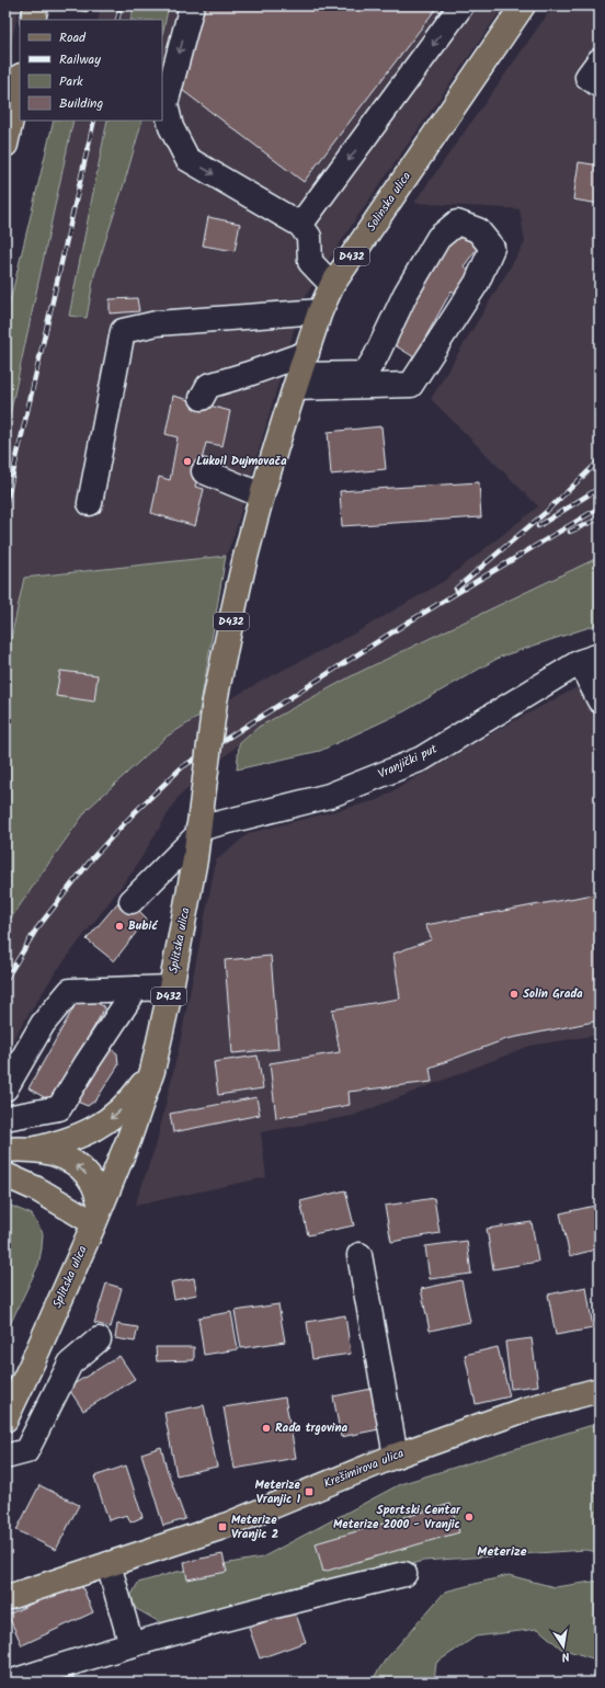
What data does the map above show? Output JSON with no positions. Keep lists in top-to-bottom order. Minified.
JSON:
{"streets":{"main road":["Solinska ulica","D432","Splitska ulica","Krešimirova ulica"],"street":["Vranjički put"]},"crossings":[["Solinska ulica","Splitska ulica"],["Vranjički put","Splitska ulica"]],"districts":["Meterize"],"places":{"other":["Lukoil Dujmovača","Bubić","Solin Građa","Rađa trgovina","Sportski Centar Meterize 2000 - Vranjic"],"transit":["Meterize Vranjic 1","Meterize Vranjic 2"]},"legend":["Road","Railway","Park","Building"],"north":"bottom"}
